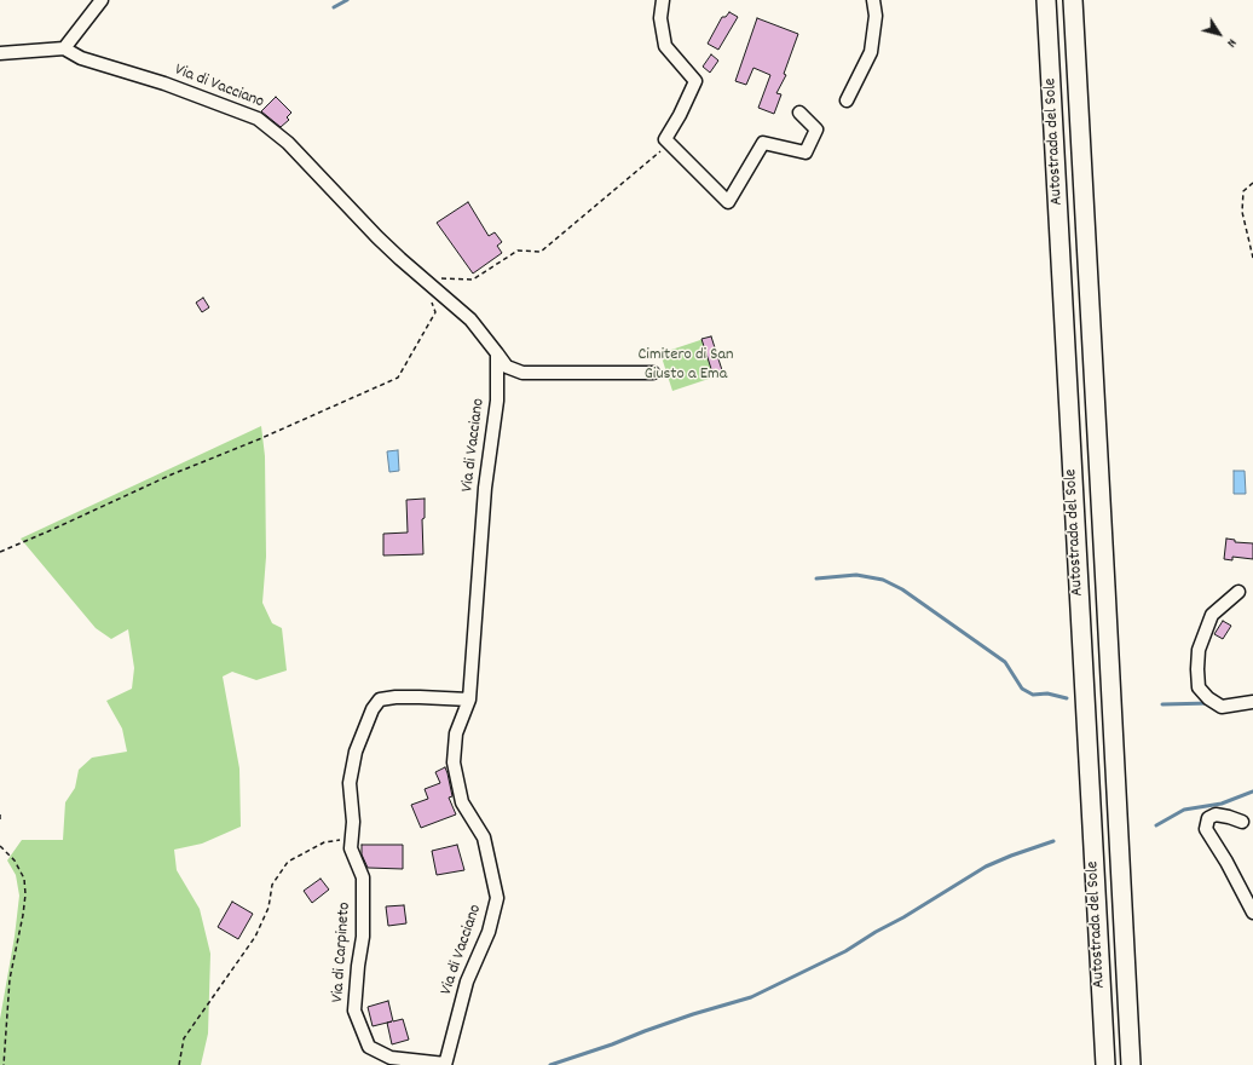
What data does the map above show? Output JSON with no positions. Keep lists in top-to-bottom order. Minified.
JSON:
{"streets":{"highway":["Autostrada del Sole"],"street":["Via di Vacciano","Via di Carpineto"]},"crossings":[["Via di Vacciano","Via di Carpineto"]],"parks":["Cimitero di San Giusto a Ema"],"north":"bottom right"}
